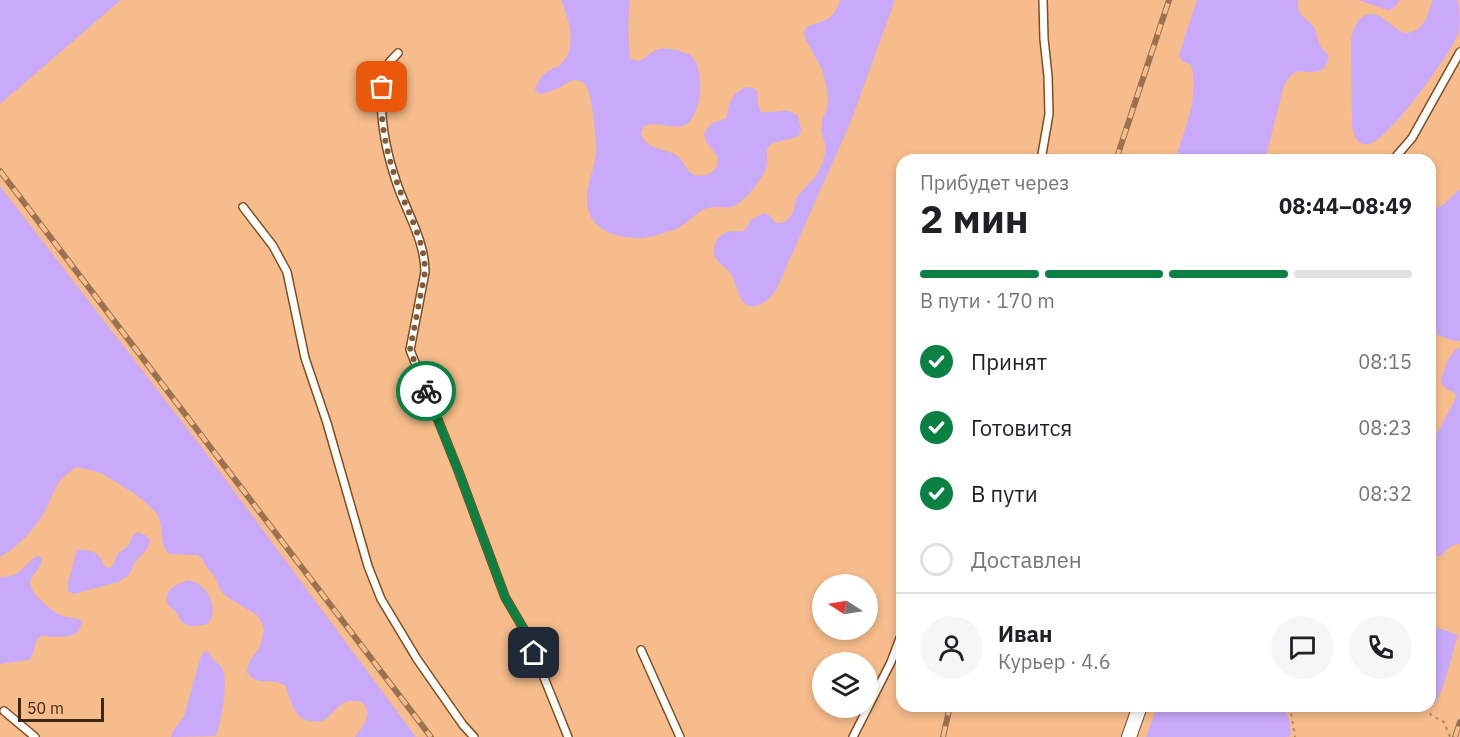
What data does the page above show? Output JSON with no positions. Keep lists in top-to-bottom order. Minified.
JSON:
{"scale_bar":"50 m","north":"left","page":{"heading":["2 мин","Прибудет через","08:44–08:49"],"panel":["Иван","Курьер · 4.6"],"bar":"В пути · 170 m","list":[["Принят","08:15"],["Готовится","08:23"],["В пути","08:32"],"Доставлен"],"scale":"50 m"}}
